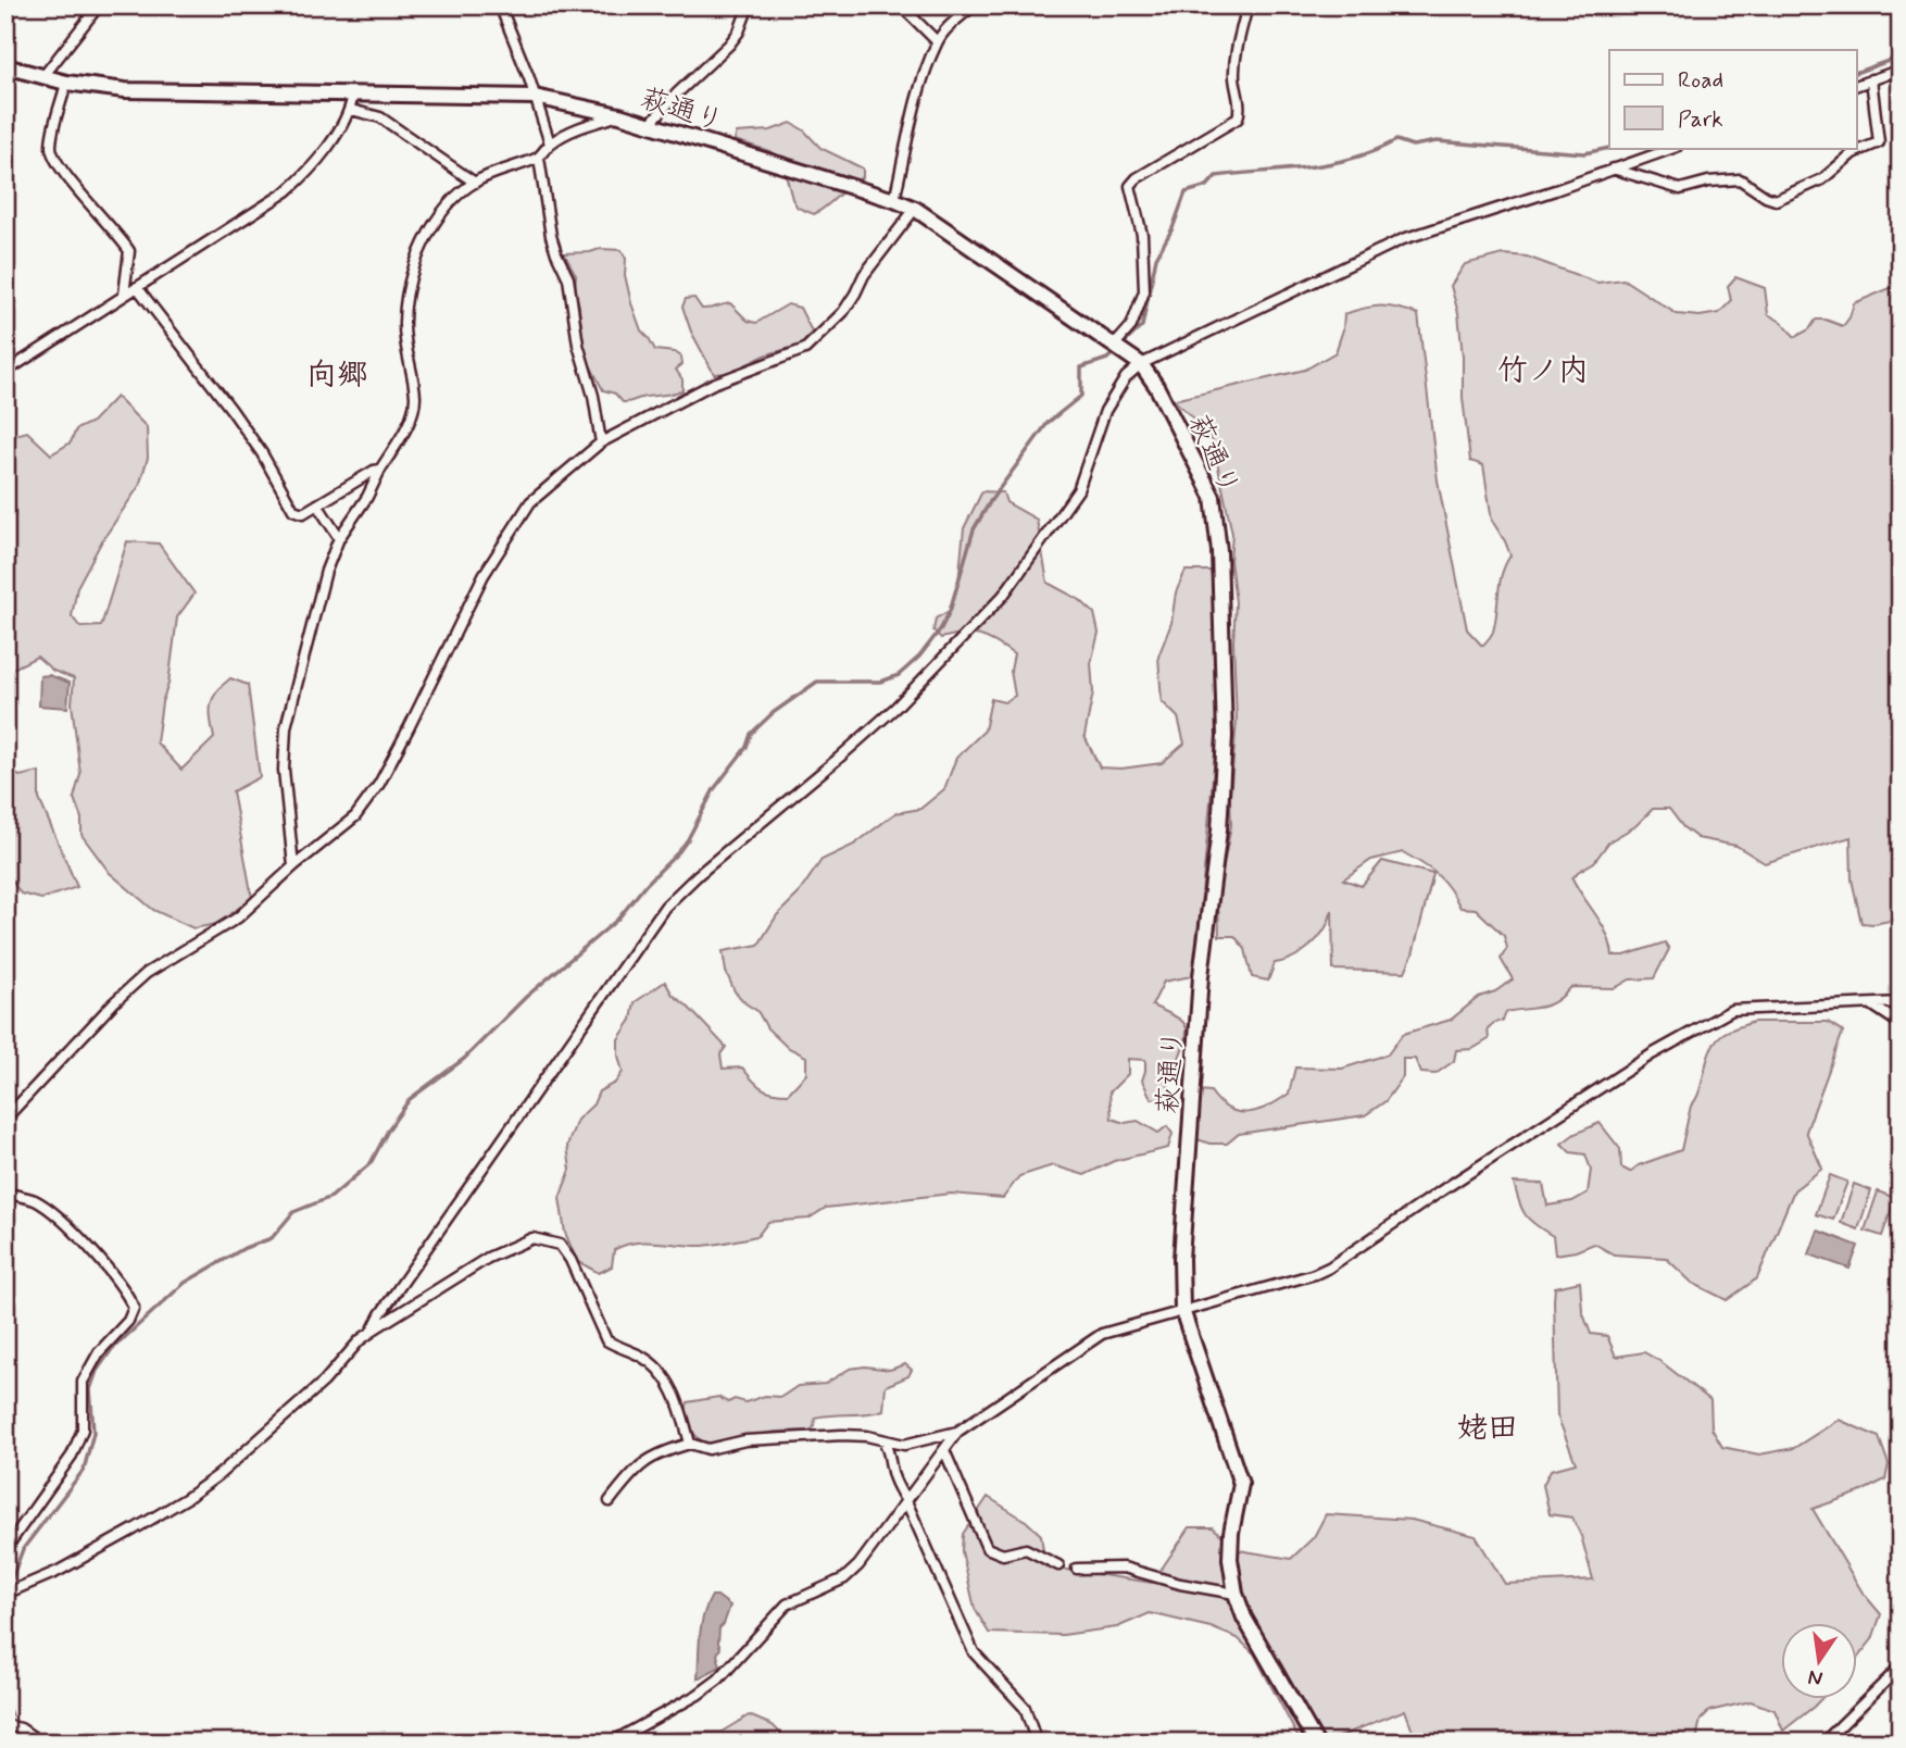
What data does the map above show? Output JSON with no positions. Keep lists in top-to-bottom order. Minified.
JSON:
{"streets":{"street":["萩通り"]},"districts":["竹ノ内","向郷","姥田"],"legend":["Road","Park"],"north":"bottom"}
